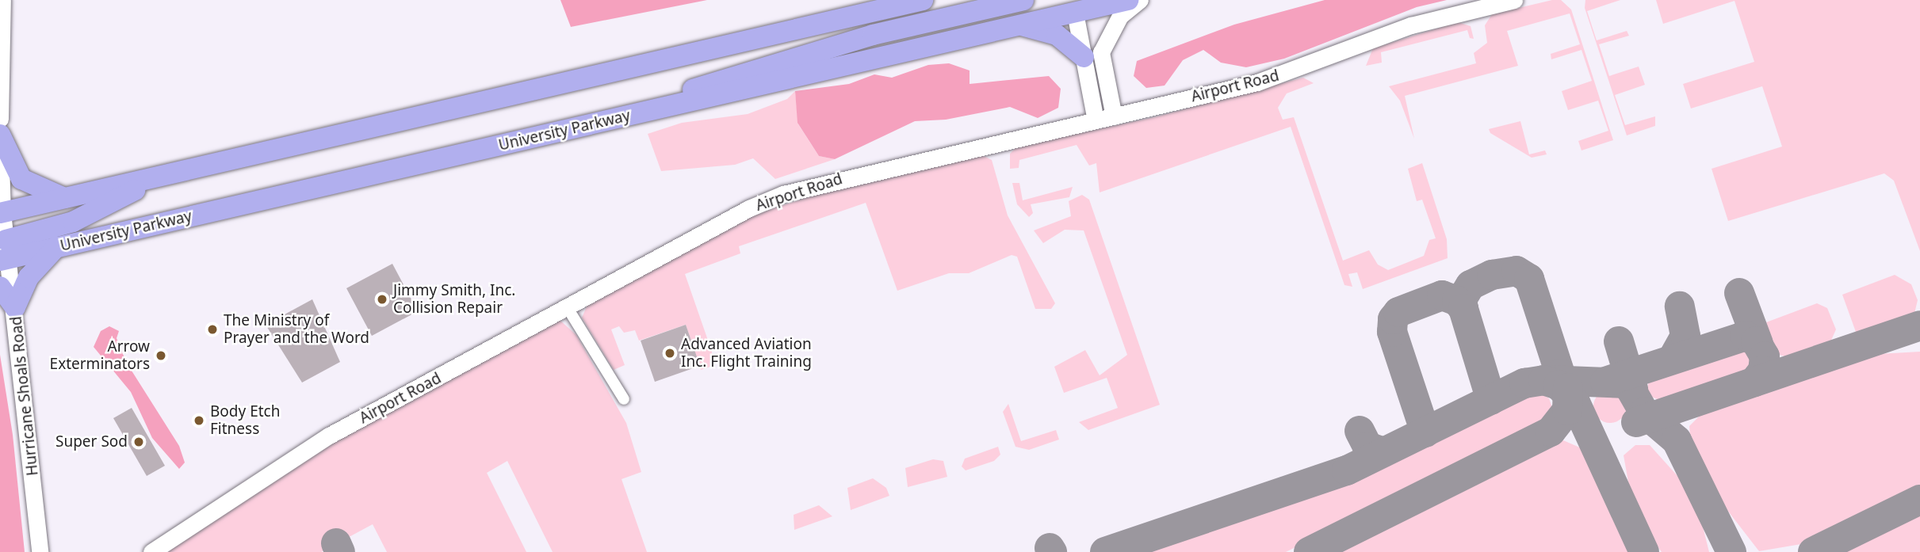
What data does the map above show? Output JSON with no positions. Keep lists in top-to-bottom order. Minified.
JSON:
{"streets":{"highway":["University Parkway"],"street":["Airport Road","Hurricane Shoals Road"]},"crossings":[["University Parkway","Hurricane Shoals Road"]],"places":["Jimmy Smith, Inc. Collision Repair","The Ministry of Prayer and the Word","Advanced Aviation Inc. Flight Training","Arrow Exterminators","Body Etch Fitness","Super Sod"]}
